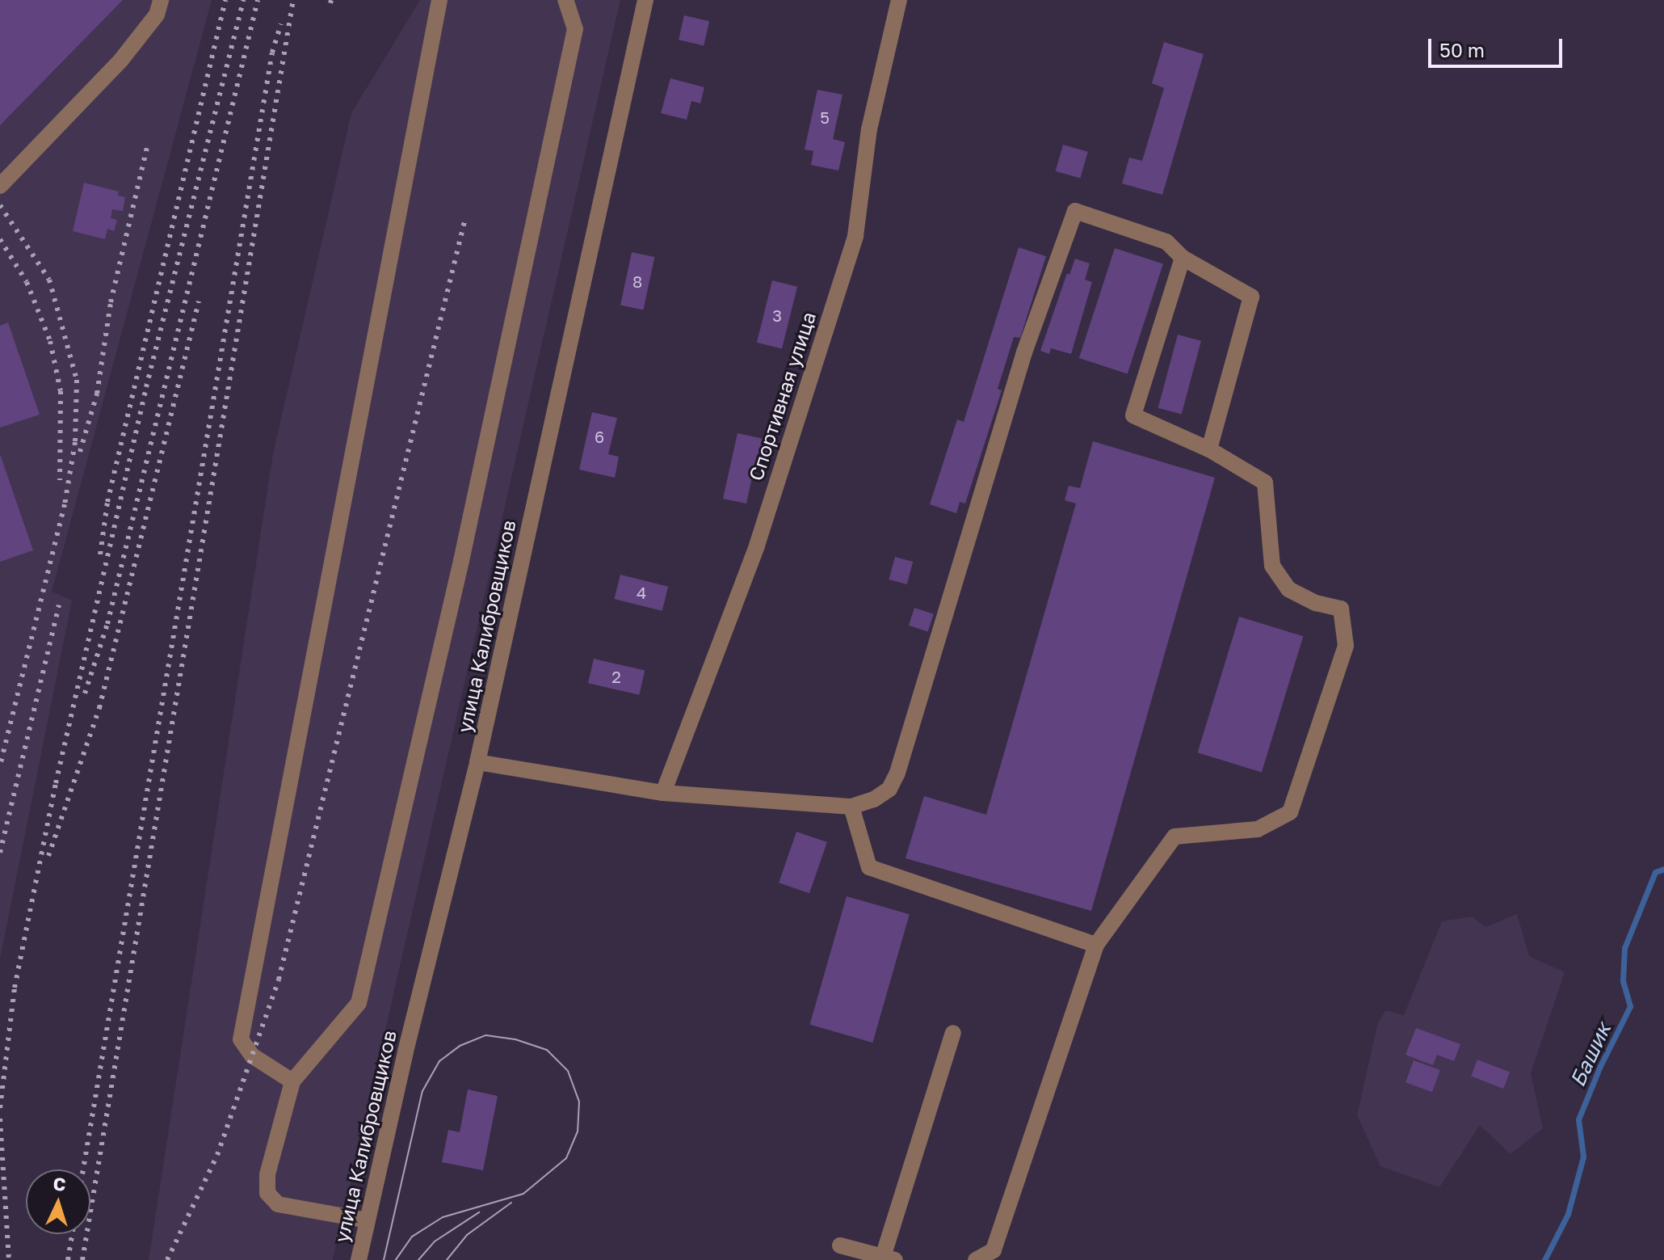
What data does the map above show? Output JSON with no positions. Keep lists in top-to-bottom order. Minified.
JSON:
{"streets":{"street":["Спортивная улица","улица Калибровщиков"]},"water":["Башик"],"house_numbers":["5","8","3","6","4","2"],"scale_bar":"50 m","north":"top"}
